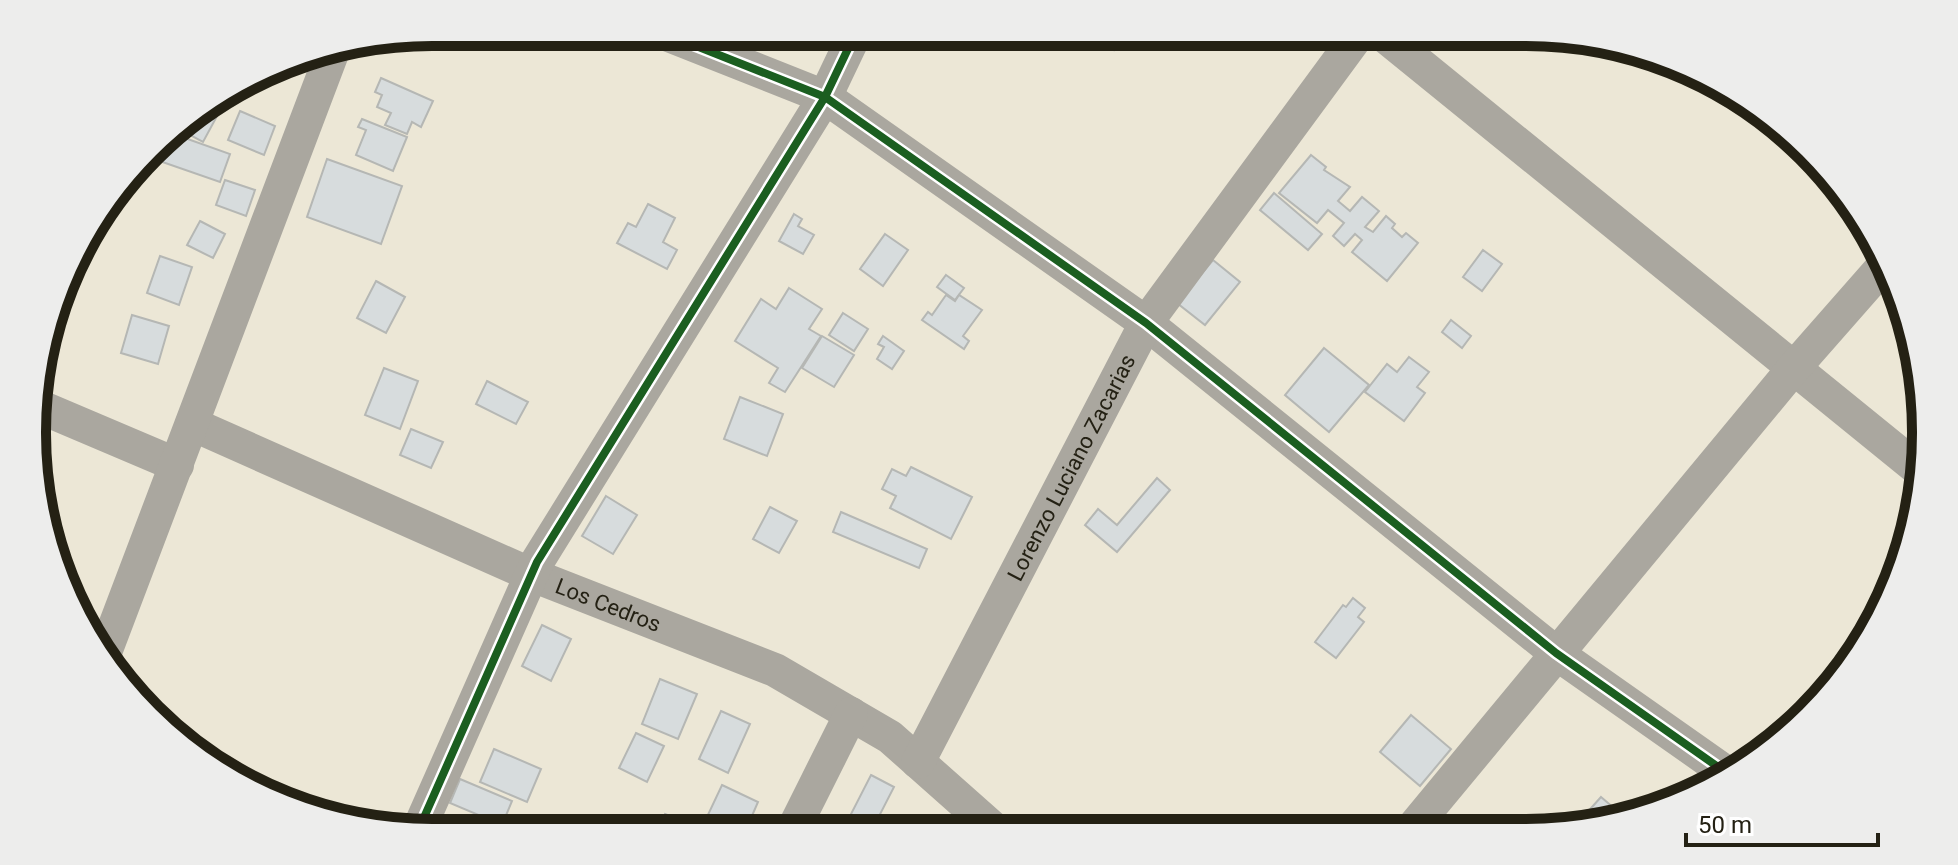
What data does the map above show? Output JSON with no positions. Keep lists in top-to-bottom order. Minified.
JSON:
{"streets":{"street":["Lorenzo Luciano Zacarias","Los Cedros"]},"crossings":[["Lorenzo Luciano Zacarias","Los Cedros"]],"scale_bar":"50 m"}
